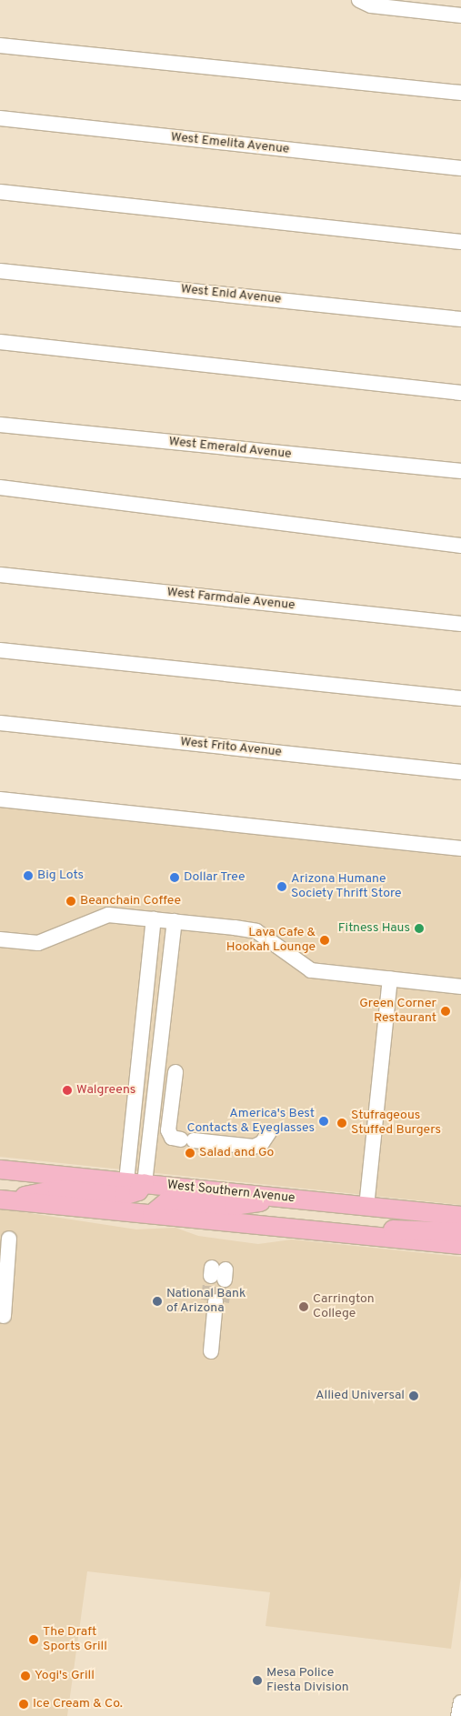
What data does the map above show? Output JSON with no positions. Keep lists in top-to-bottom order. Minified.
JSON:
{"streets":{"main road":["West Southern Avenue"],"street":["West Emelita Avenue","West Enid Avenue","West Emerald Avenue","West Farmdale Avenue","West Frito Avenue"]},"places":["Big Lots","Dollar Tree","Arizona Humane Society Thrift Store","Beanchain Coffee","Fitness Haus","Lava Cafe & Hookah Lounge","Green Corner Restaurant","Walgreens","America's Best Contacts & Eyeglasses","Stufrageous Stuffed Burgers","Salad and Go","National Bank of Arizona","Carrington College","Allied Universal","The Draft Sports Grill","Yogi's Grill","Mesa Police Fiesta Division","Ice Cream & Co."]}
